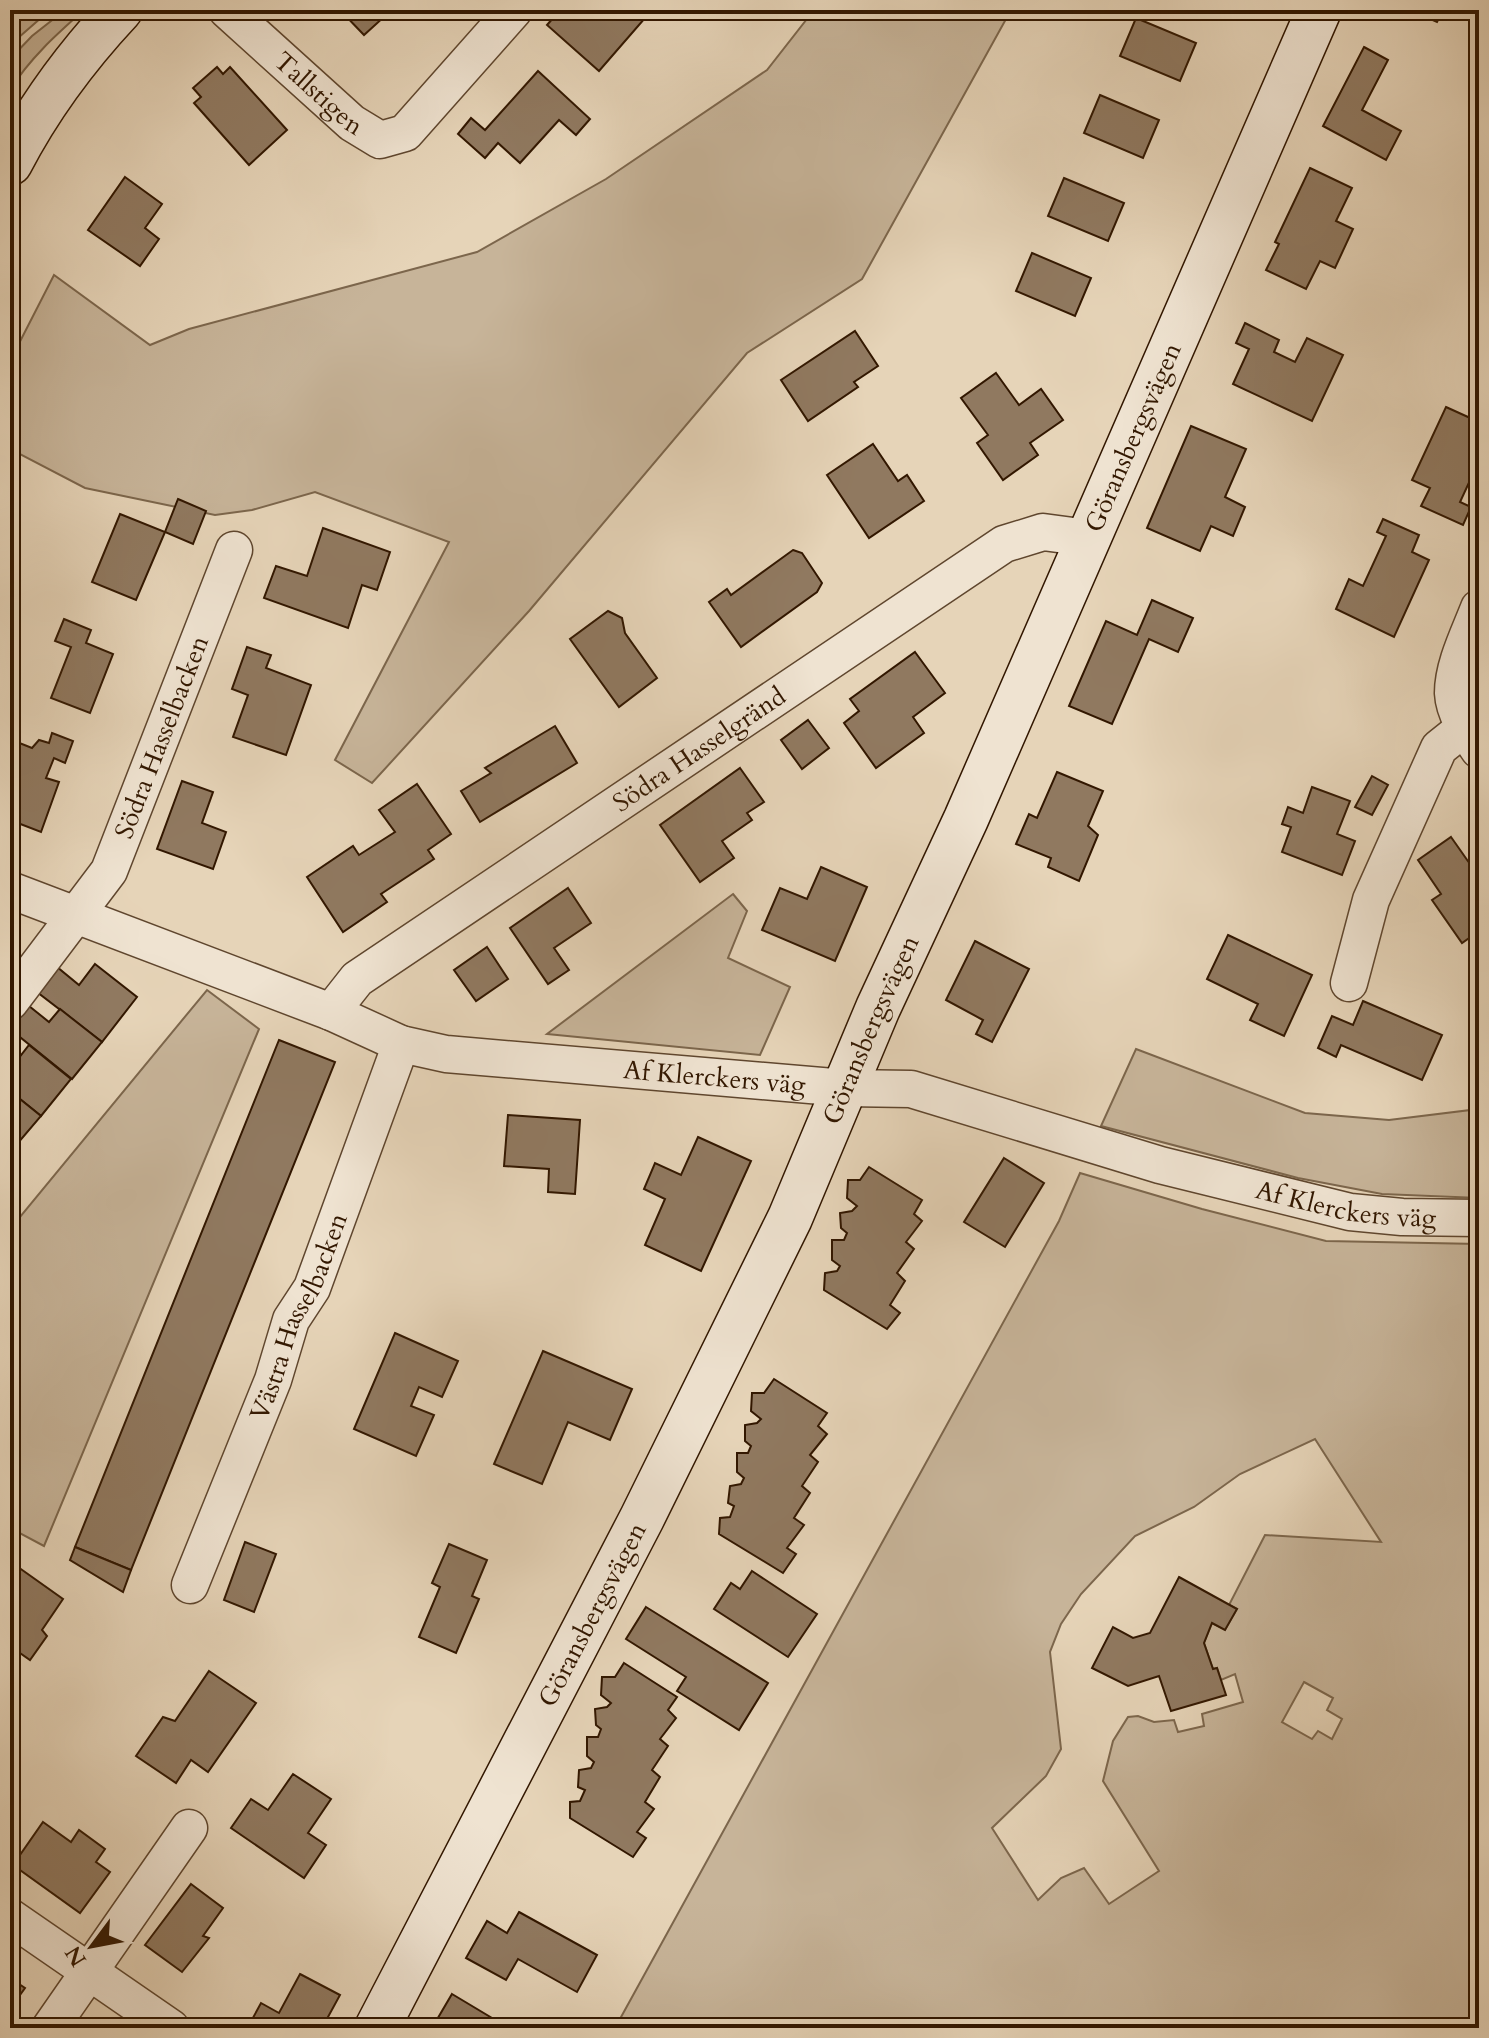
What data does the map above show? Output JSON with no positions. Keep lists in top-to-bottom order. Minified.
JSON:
{"streets":{"street":["Tallstigen","Göransbergsvägen","Södra Hasselbacken","Södra Hasselgränd","Af Klerckers väg","Västra Hasselbacken"]},"crossings":[["Göransbergsvägen","Södra Hasselgränd"],["Göransbergsvägen","Af Klerckers väg"],["Södra Hasselbacken","Af Klerckers väg"],["Södra Hasselgränd","Af Klerckers väg"],["Af Klerckers väg","Västra Hasselbacken"]],"north":"bottom left"}
